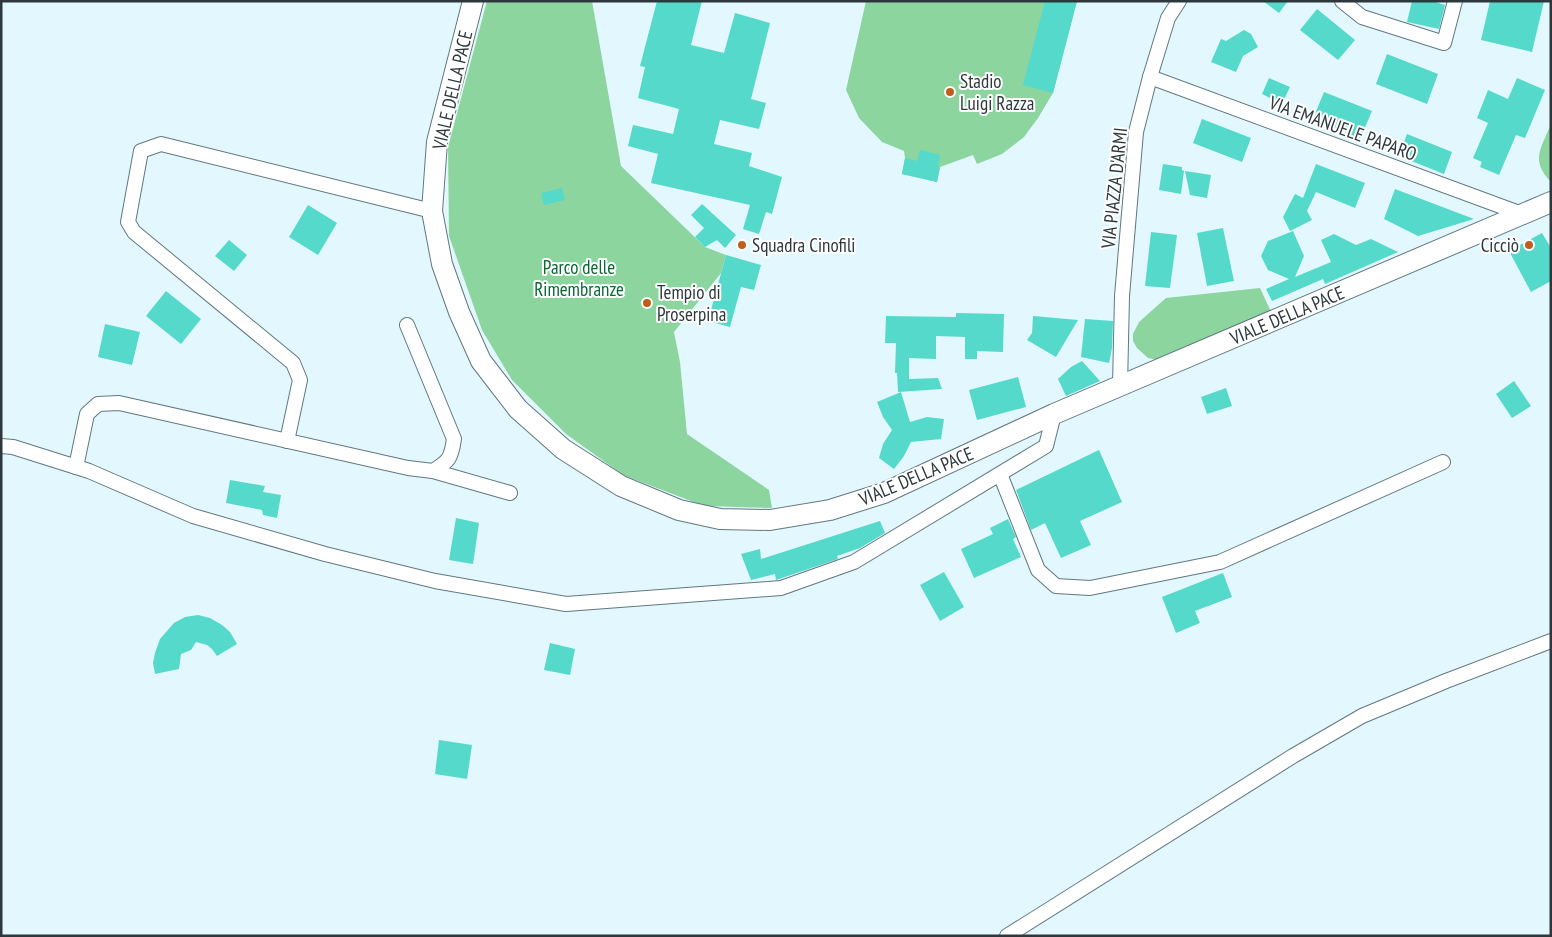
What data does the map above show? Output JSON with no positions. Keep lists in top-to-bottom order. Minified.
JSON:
{"streets":{"main road":["VIALE DELLA PACE"],"street":["VIA EMANUELE PAPARO","VIA PIAZZA D'ARMI"]},"crossings":[["VIALE DELLA PACE","VIA EMANUELE PAPARO"],["VIALE DELLA PACE","VIA PIAZZA D'ARMI"],["VIA EMANUELE PAPARO","VIA PIAZZA D'ARMI"]],"parks":["Parco delle Rimembranze"],"places":["Stadio Luigi Razza","Squadra Cinofili","Cicciò","Tempio di Proserpina"]}
